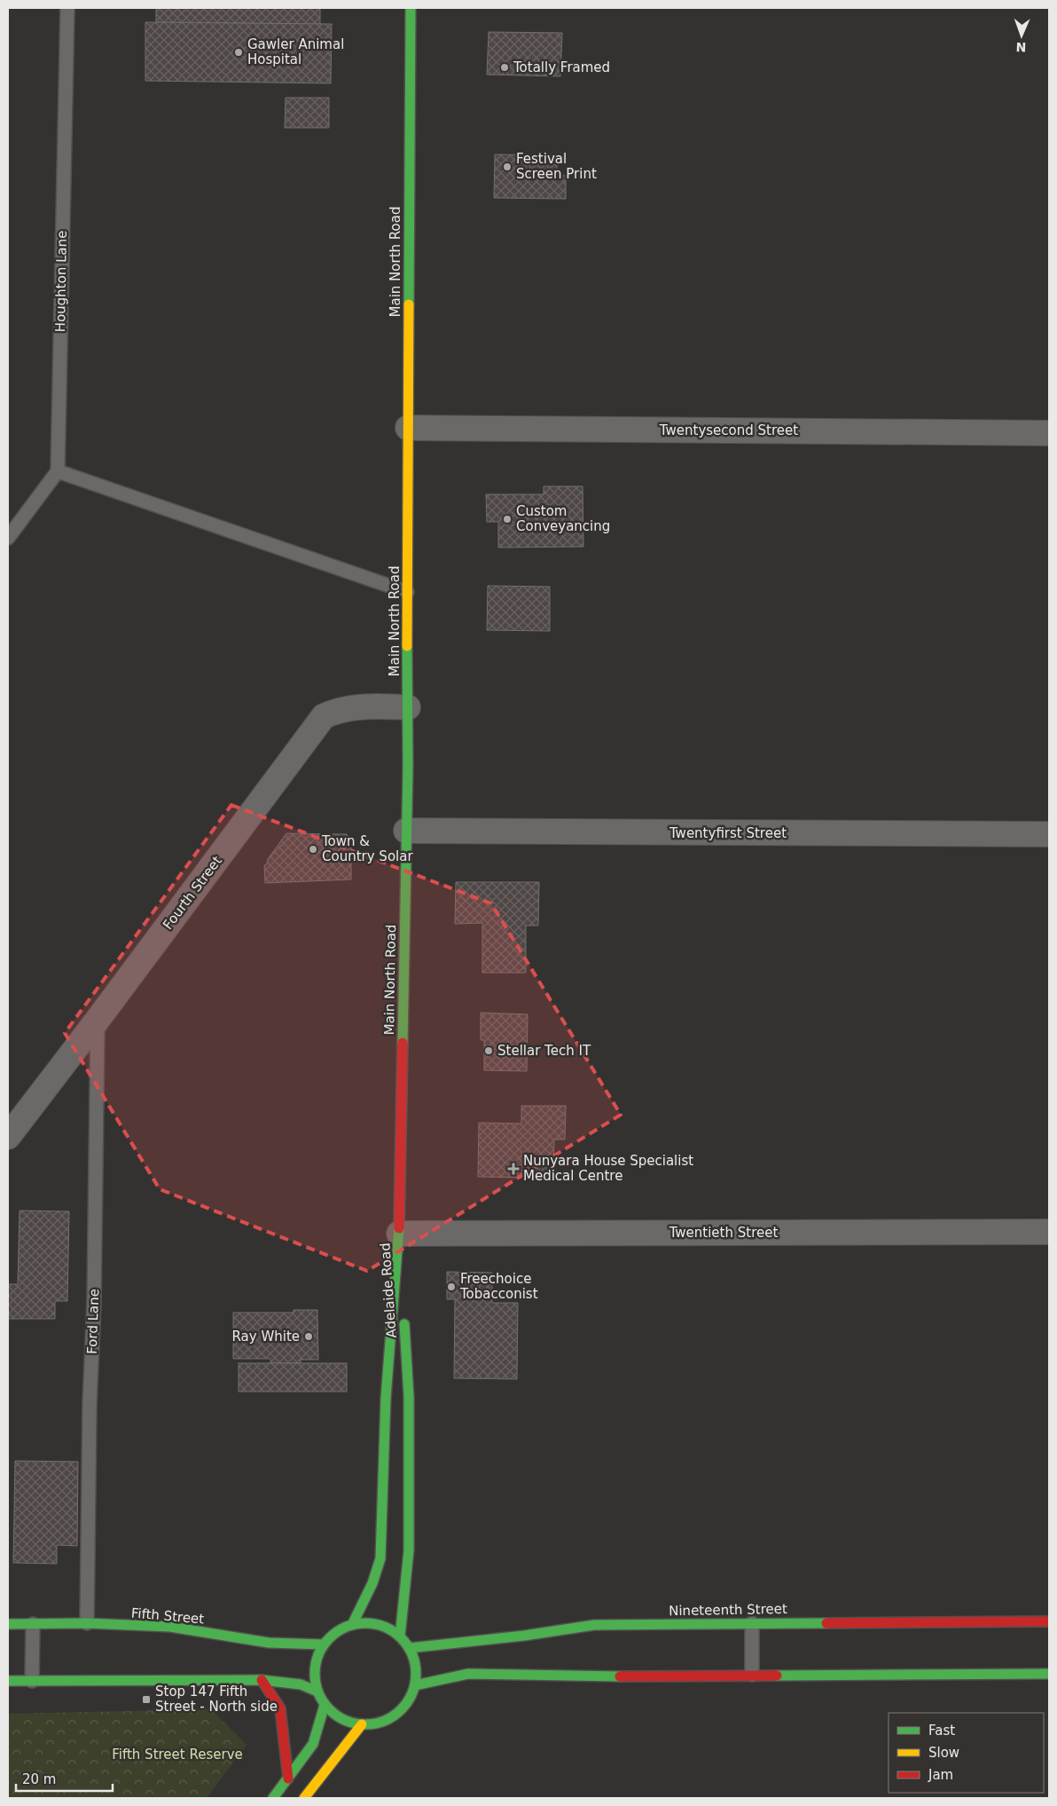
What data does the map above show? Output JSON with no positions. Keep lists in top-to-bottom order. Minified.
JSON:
{"streets":{"main road":["Main North Road","Adelaide Road","Nineteenth Street","Fifth Street"],"street":["Twentysecond Street","Twentyfirst Street","Fourth Street","Twentieth Street"],"lane":["Houghton Lane","Ford Lane"]},"crossings":[["Main North Road","Twentysecond Street"],["Main North Road","Twentyfirst Street"],["Main North Road","Fourth Street"],["Main North Road","Twentieth Street"],["Main North Road","Adelaide Road"],["Fourth Street","Ford Lane"],["Twentieth Street","Adelaide Road"],["Adelaide Road","Nineteenth Street"],["Adelaide Road","Fifth Street"],["Ford Lane","Fifth Street"],["Nineteenth Street","Fifth Street"]],"parks":["Fifth Street Reserve"],"places":{"other":["Gawler Animal Hospital","Totally Framed","Festival Screen Print","Custom Conveyancing","Town & Country Solar","Stellar Tech IT","Freechoice Tobacconist","Ray White"],"health":["Nunyara House Specialist Medical Centre"],"transit":["Stop 147 Fifth Street - North side"]},"legend":["Fast","Slow","Jam"],"scale_bar":"20 m","north":"bottom"}
